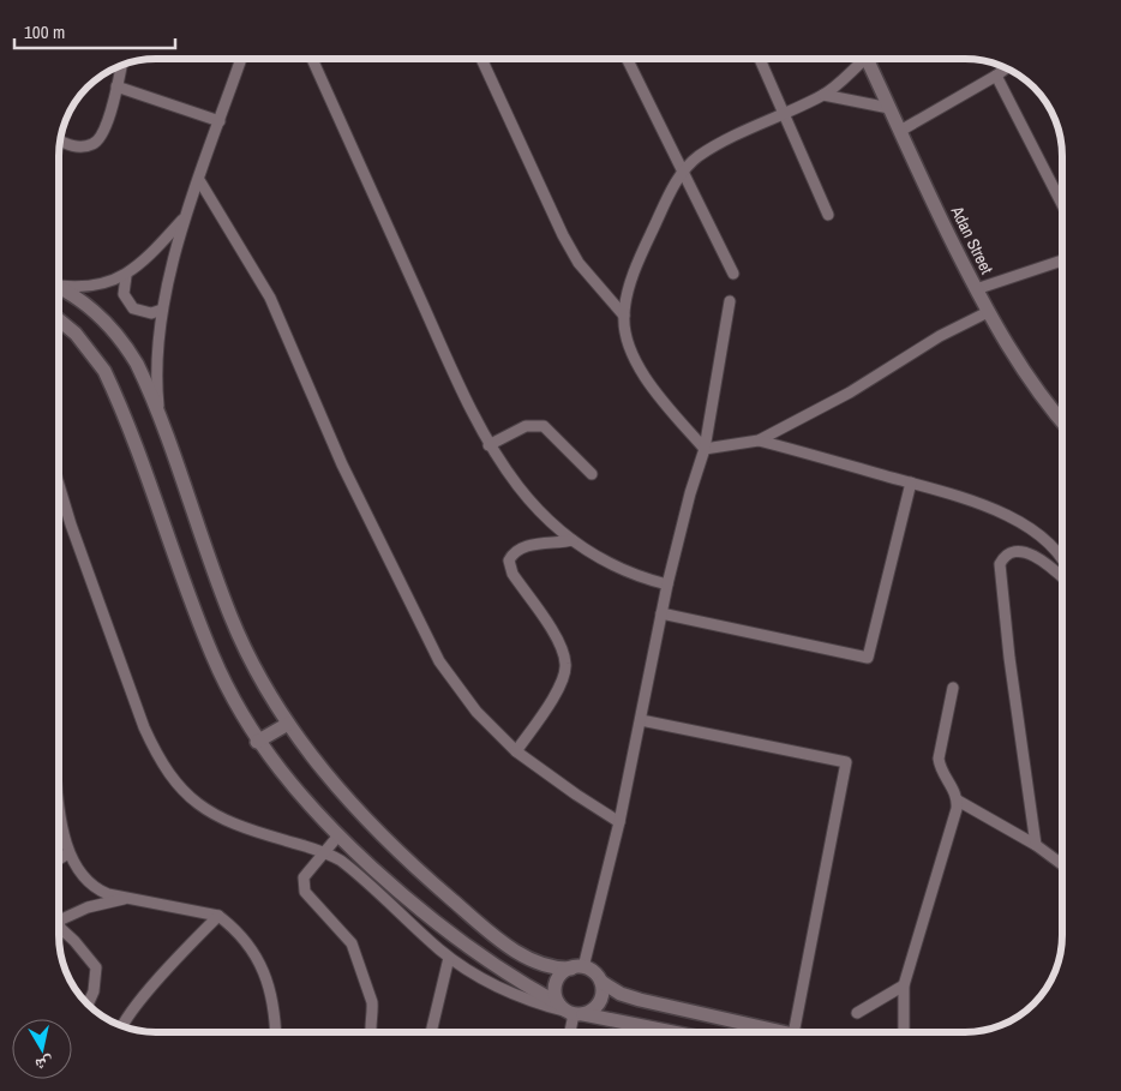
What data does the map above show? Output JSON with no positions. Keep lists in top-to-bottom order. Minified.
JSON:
{"streets":{"street":["Adan Street"]},"scale_bar":"100 m","north":"bottom"}
